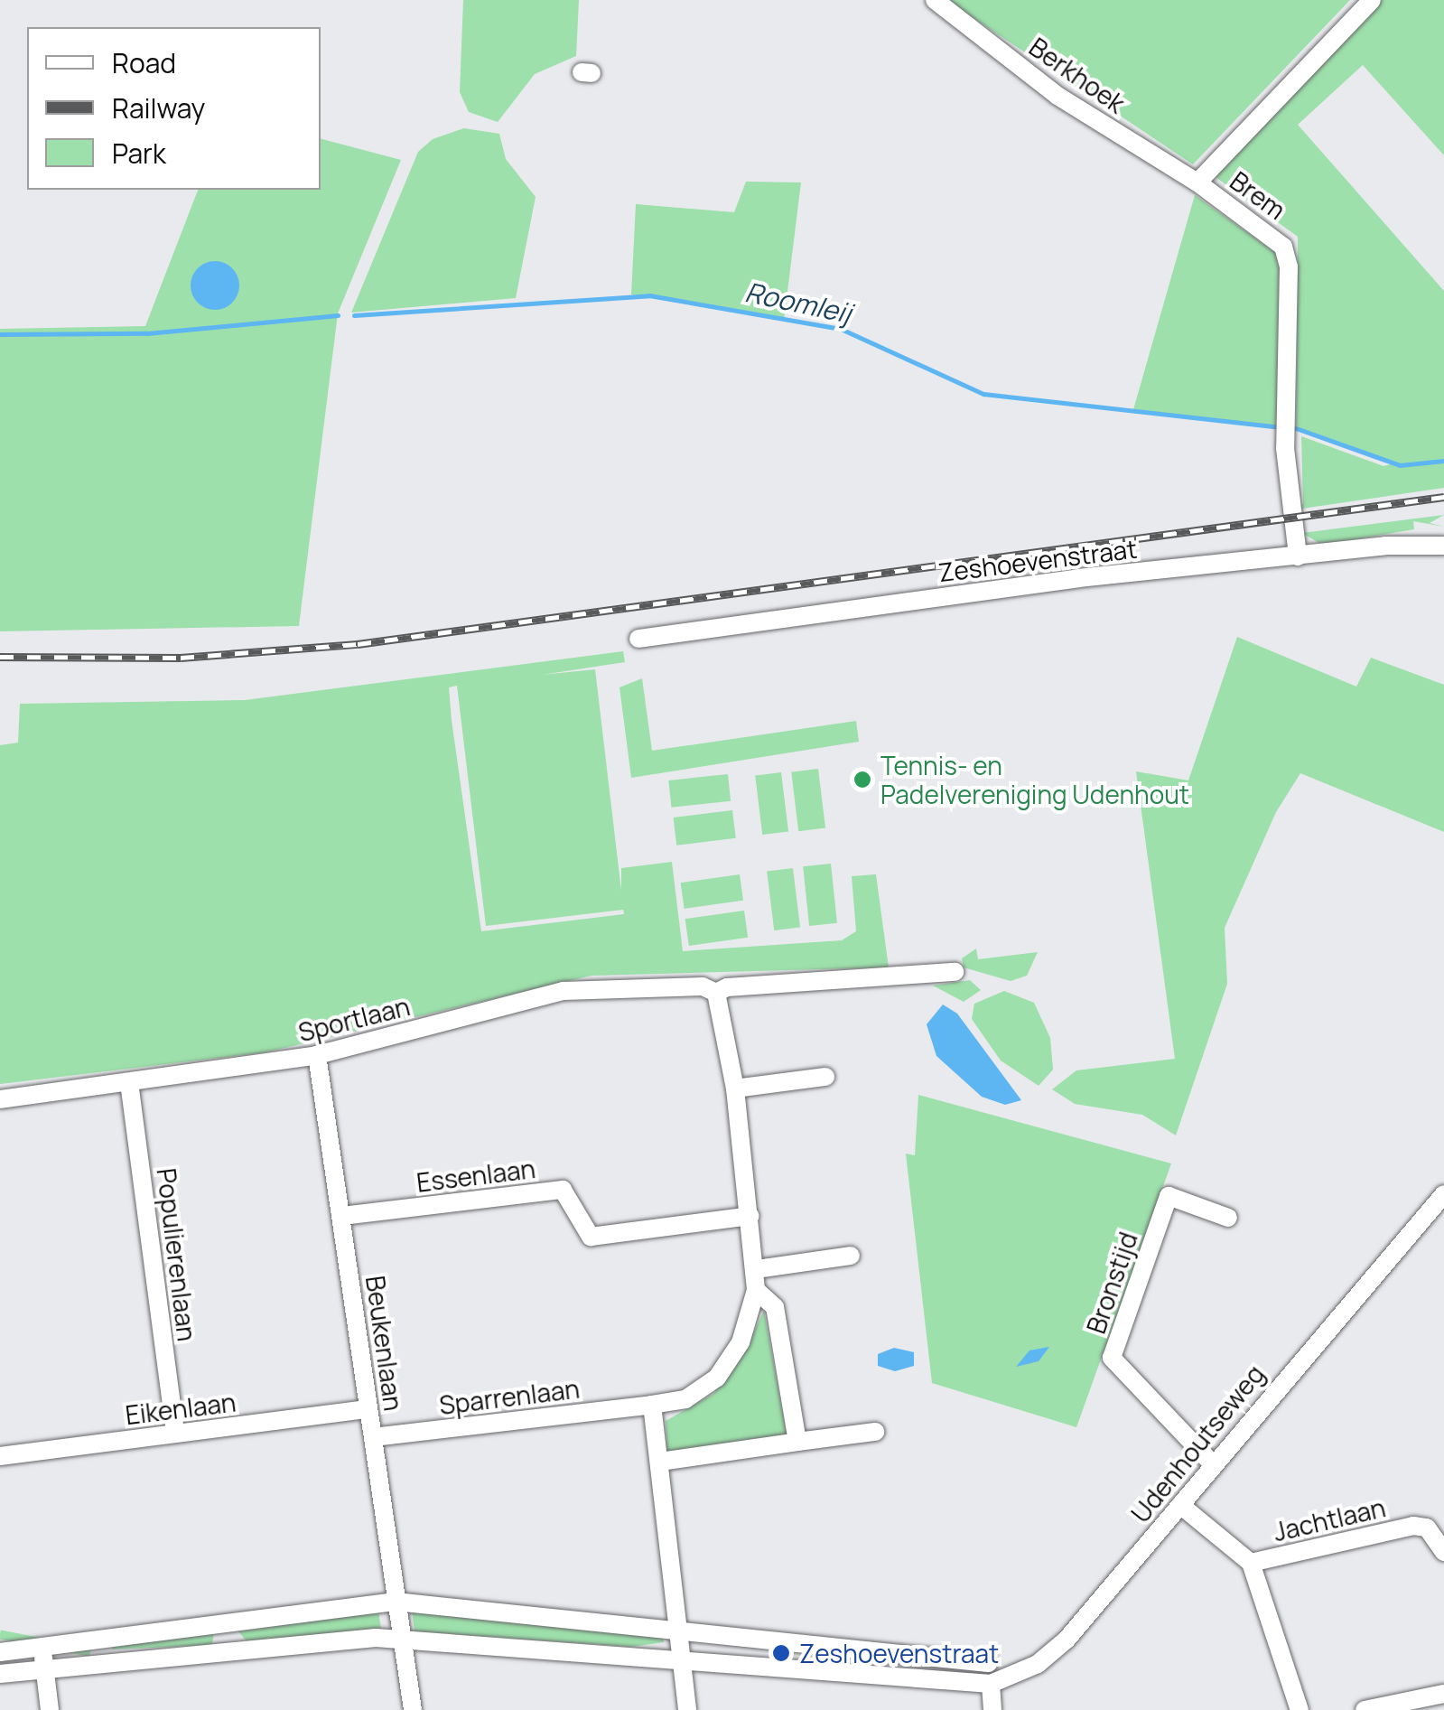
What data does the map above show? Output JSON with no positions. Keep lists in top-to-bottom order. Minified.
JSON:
{"streets":{"street":["Berkhoek","Brem","Zeshoevenstraat","Sportlaan","Essenlaan","Populierenlaan","Bronstijd","Beukenlaan","Sparrenlaan","Eikenlaan","Udenhoutseweg","Jachtlaan"]},"crossings":[["Berkhoek","Brem"],["Brem","Zeshoevenstraat"],["Sportlaan","Populierenlaan"],["Sportlaan","Beukenlaan"],["Essenlaan","Beukenlaan"],["Populierenlaan","Eikenlaan"],["Bronstijd","Udenhoutseweg"],["Beukenlaan","Sparrenlaan"],["Beukenlaan","Eikenlaan"],["Udenhoutseweg","Jachtlaan"]],"water":["Roomleij"],"places":["Tennis- en Padelvereniging Udenhout","Zeshoevenstraat"],"legend":["Road","Railway","Park"]}
